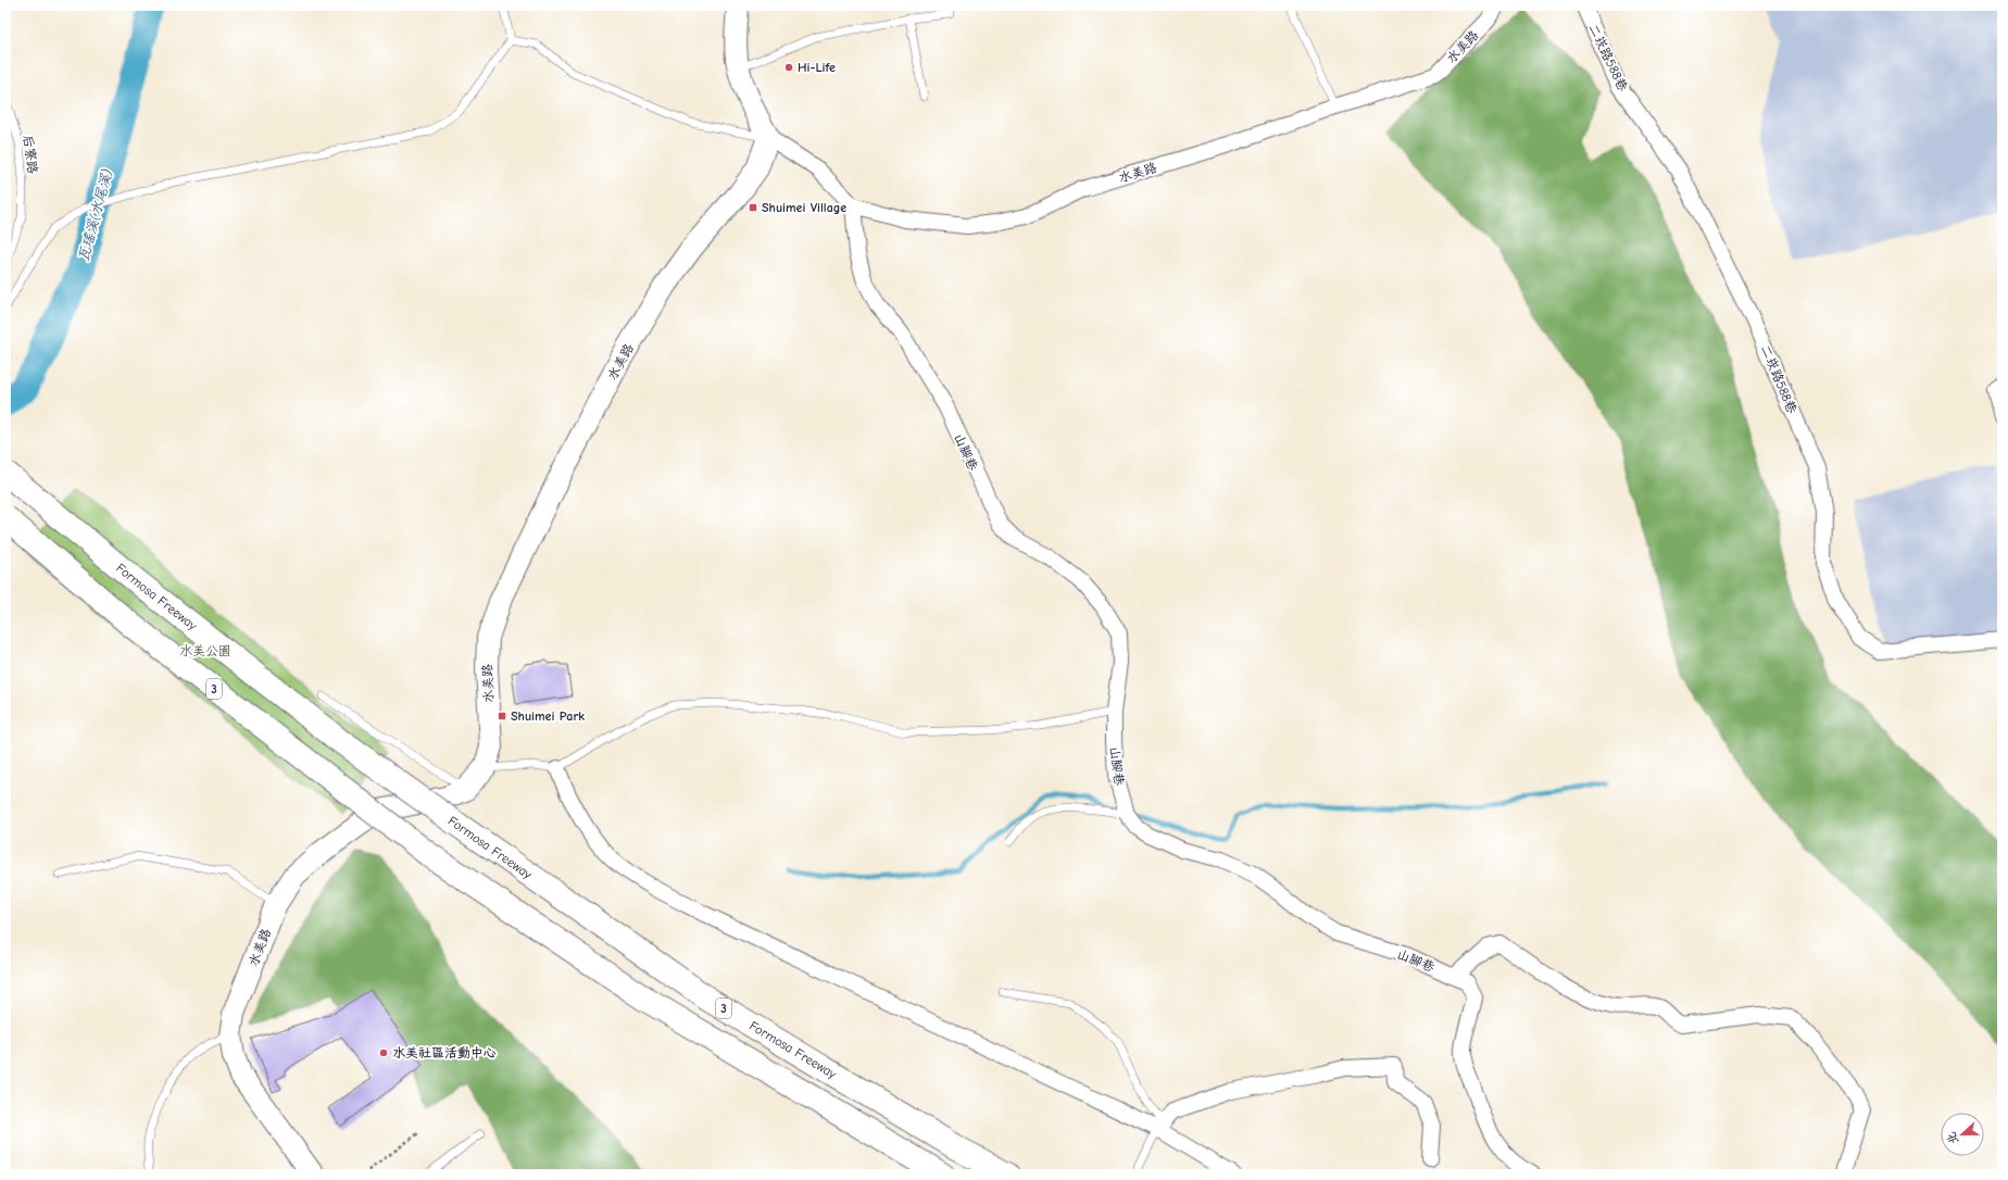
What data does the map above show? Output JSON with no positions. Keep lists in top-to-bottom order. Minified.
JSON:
{"streets":{"highway":["Formosa Freeway","3"],"street":["水美路","二崁路588巷","山腳巷"],"lane":["后寮路"]},"crossings":[["水美路","山腳巷"]],"water":["瓦瑤溪(水尾溪)"],"parks":["水美公園"],"places":{"other":["Hi-Life","水美社區活動中心"],"transit":["Shuimei Village","Shuimei Park"]},"north":"left"}
